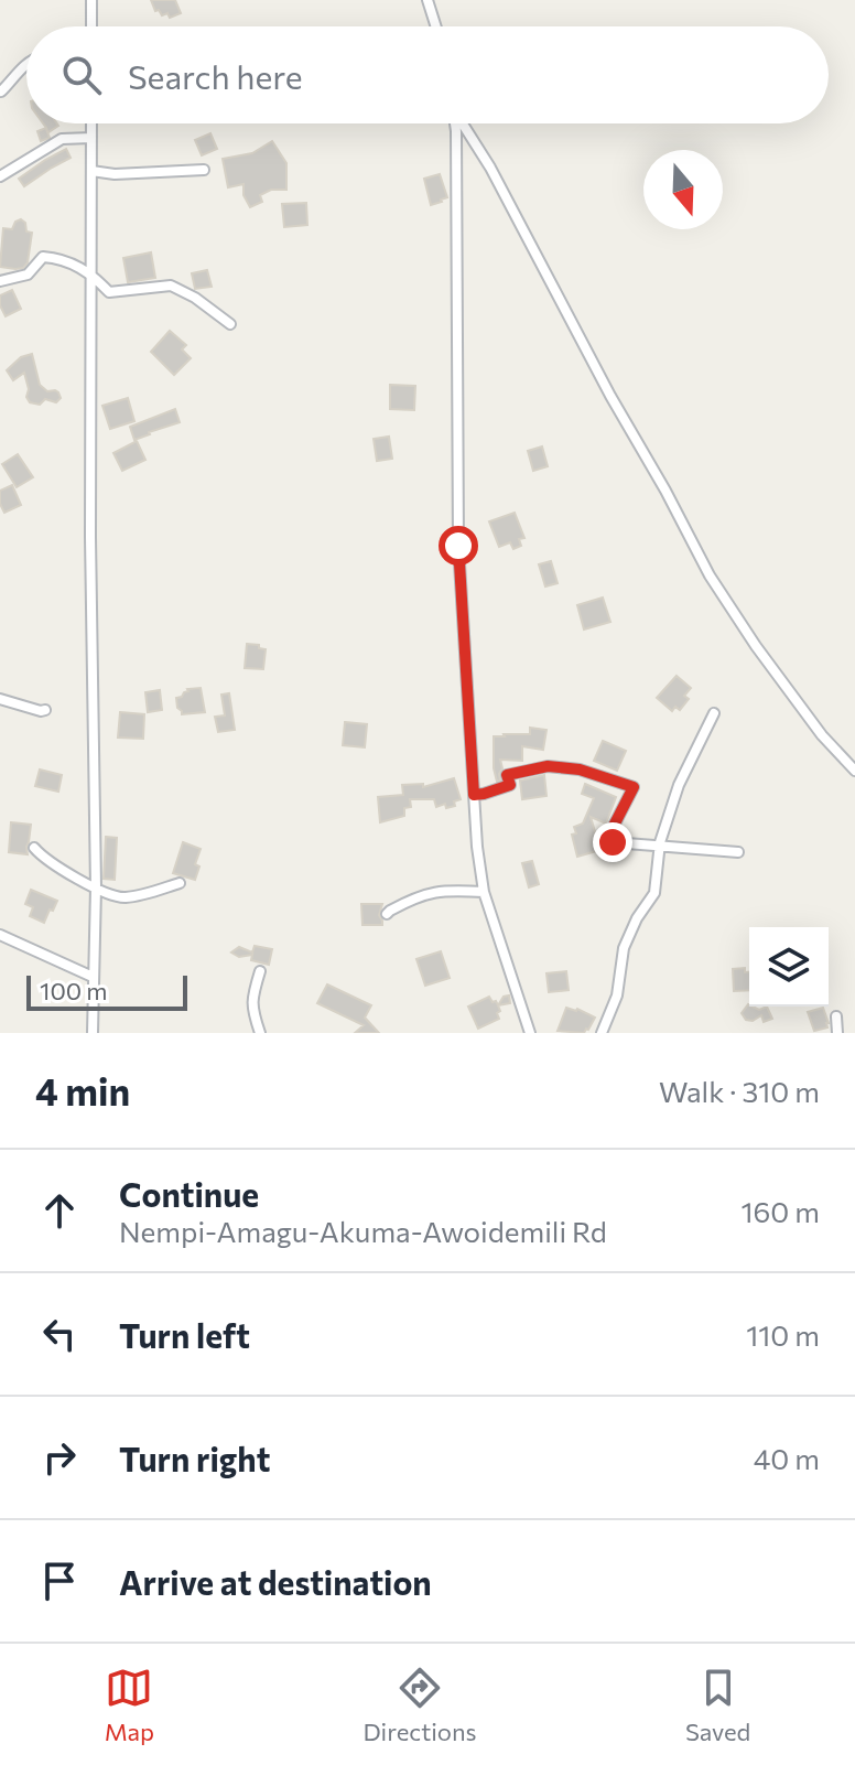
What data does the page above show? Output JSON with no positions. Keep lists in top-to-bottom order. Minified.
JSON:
{"scale_bar":"100 m","north":"bottom","page":{"search":"Search here","scale":"100 m","heading":["4 min","Walk · 310 m"],"list":[["Continue","Nempi-Amagu-Akuma-Awoidemili Rd","160 m"],["Turn left","110 m"],["Turn right","40 m"],"Arrive at destination"],"nav":["Map","Directions","Saved"]}}
